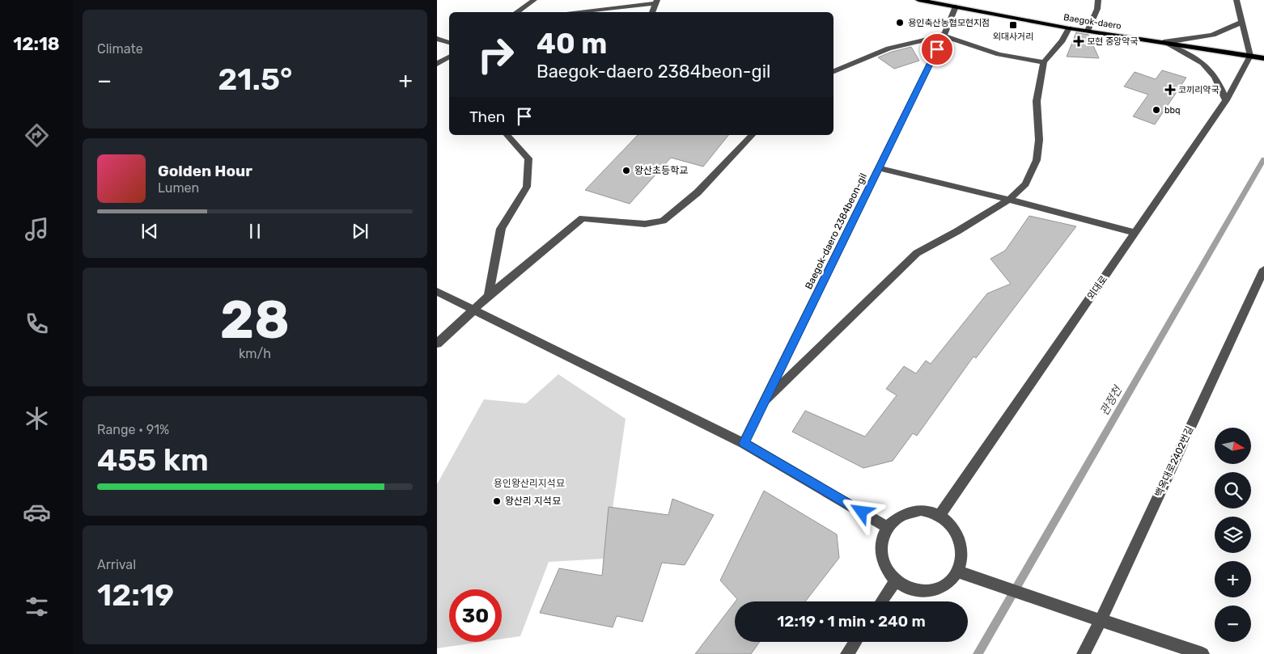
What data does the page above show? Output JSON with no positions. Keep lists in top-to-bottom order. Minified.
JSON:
{"streets":{"main road":["Baegok-daero"],"street":["Baegok-daero 2384beon-gil","외대로","백옥대로2402번길"]},"crossings":[["Baegok-daero","Baegok-daero 2384beon-gil"],["Baegok-daero","외대로"]],"water":["관정천"],"parks":["용인왕산리지석묘"],"places":{"other":["용인축산농협모현지점","bbq","왕산초등학교","왕산리 지석묘"],"transit":["외대사거리"],"health":["모현 중앙약국","코끼리약국"]},"north":"right","page":{"tabs":"12:18","tile":["Climate",["28","km/h"],["Range · 91%","455 km"],["Arrival","12:19"]],"turn":["40 m","Baegok-daero 2384beon-gil"],"heat":["−","21.5°","+"],"then":"Then","song":["Golden Hour","Lumen"],"map_buttons":["+","−"],"limit":"30","trip":"12:19 · 1 min · 240 m"}}
